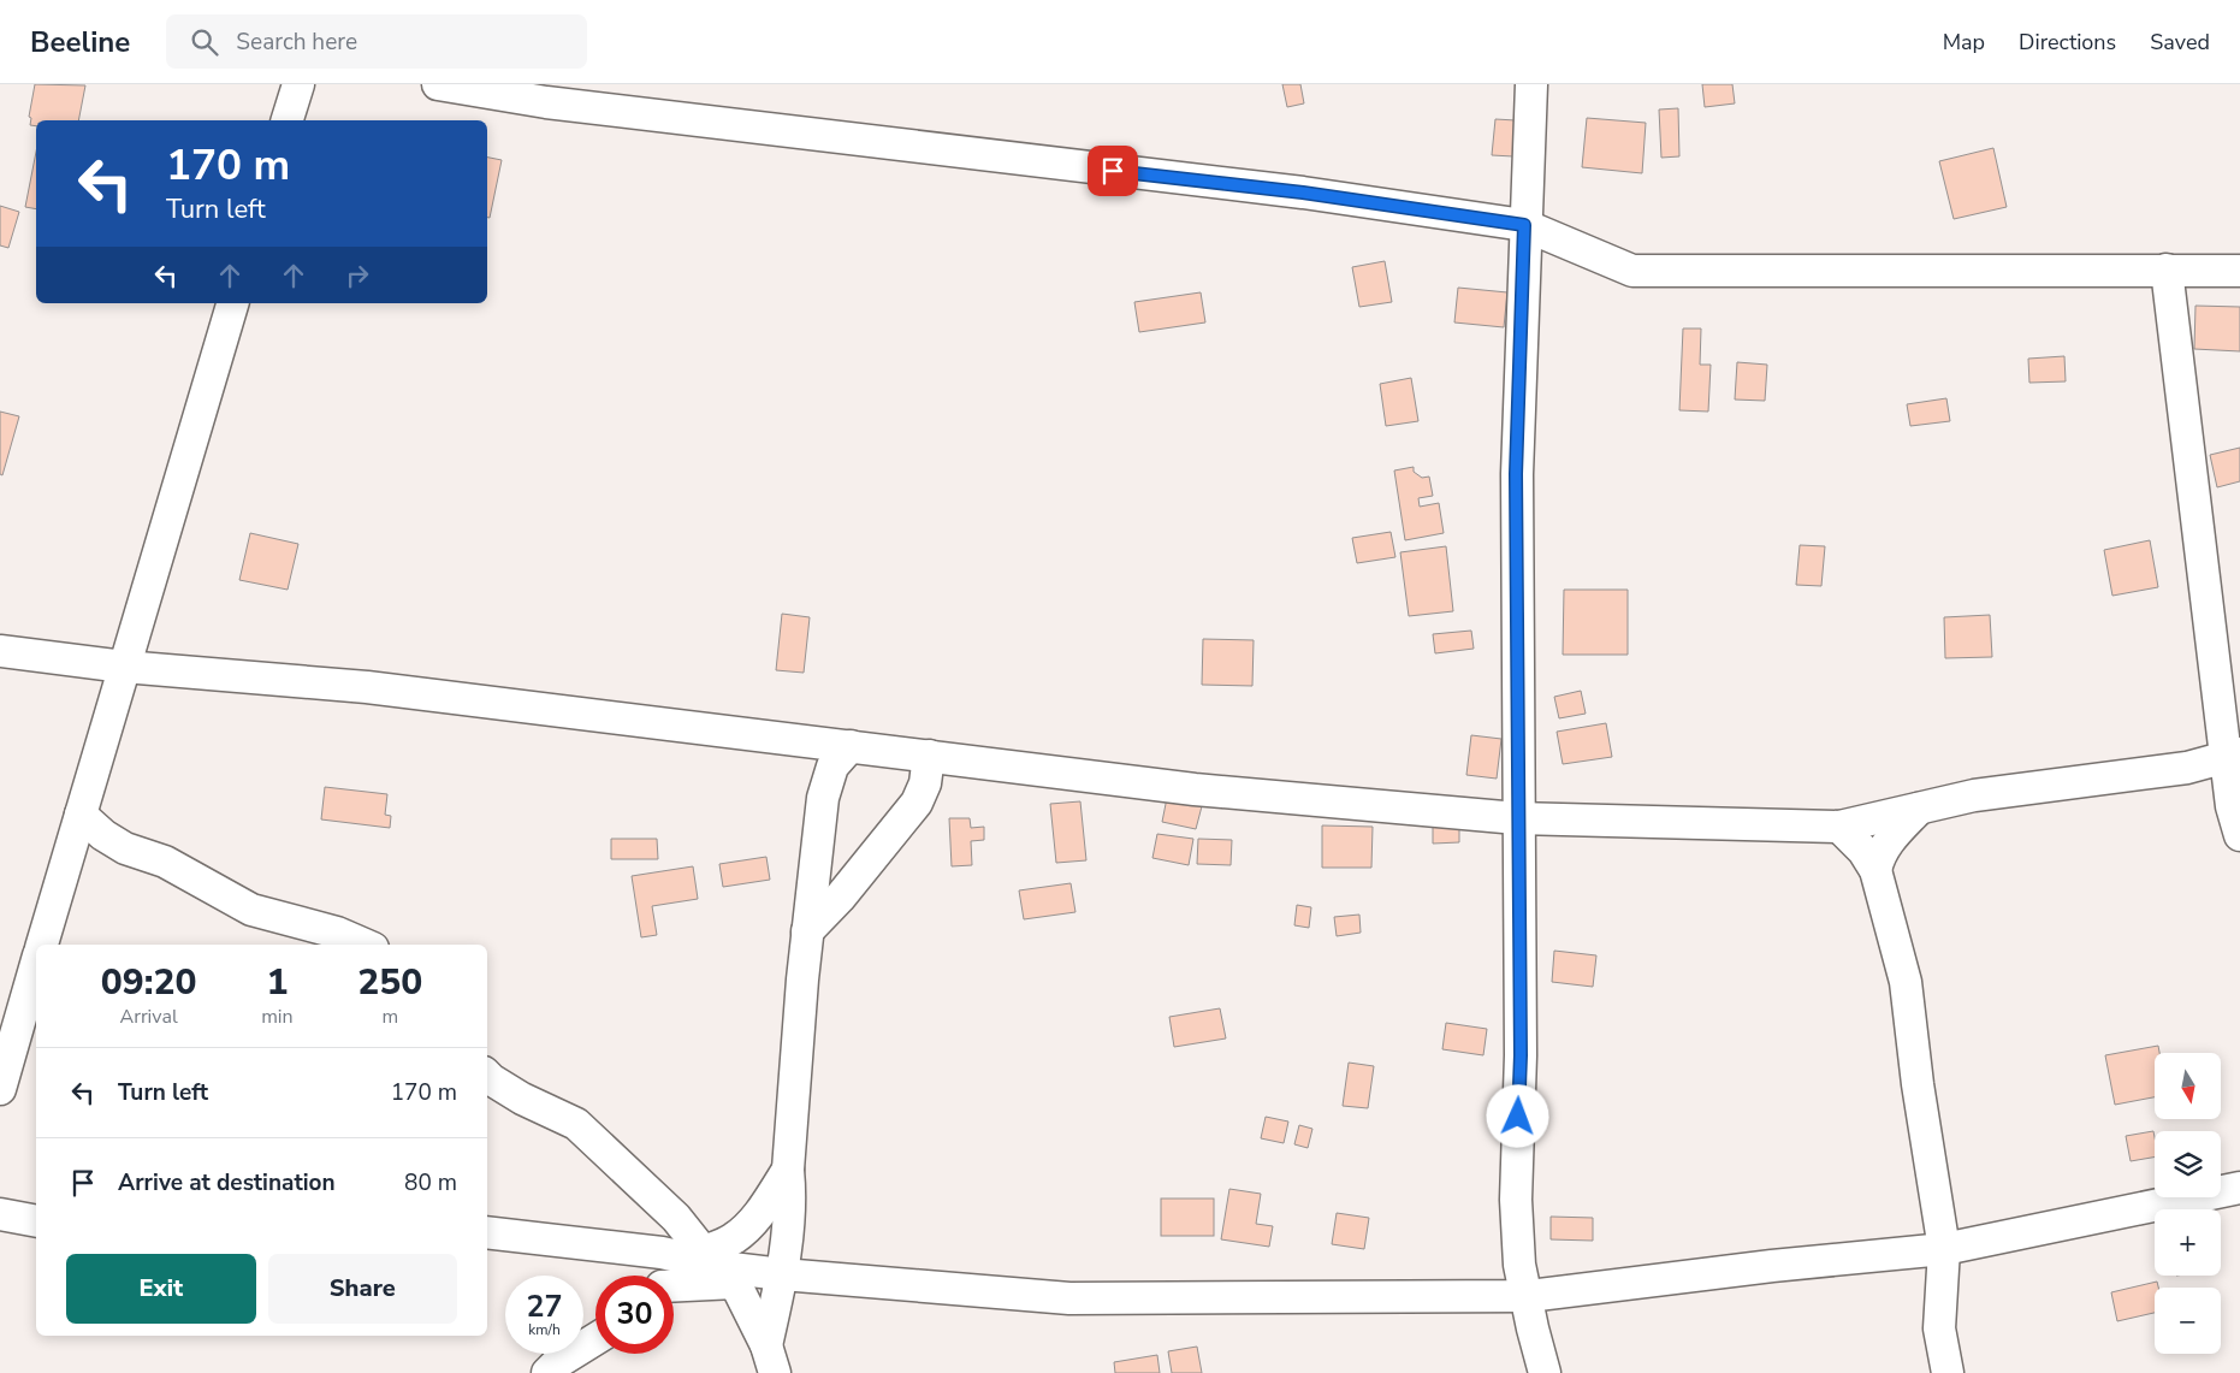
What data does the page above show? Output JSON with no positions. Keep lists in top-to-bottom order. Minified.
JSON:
{"north":"bottom","page":{"header":"Beeline","search":"Search here","nav":["Map","Directions","Saved"],"turn":["170 m","Turn left"],"eta":["09:20","Arrival","1","min","250","m"],"list":[{"name":"Turn left","value":"170 m"},{"name":"Arrive at destination","value":"80 m"}],"map_buttons":["+","−"],"buttons":["Exit","Share"],"speed":"27 km/h","limit":"30"}}
